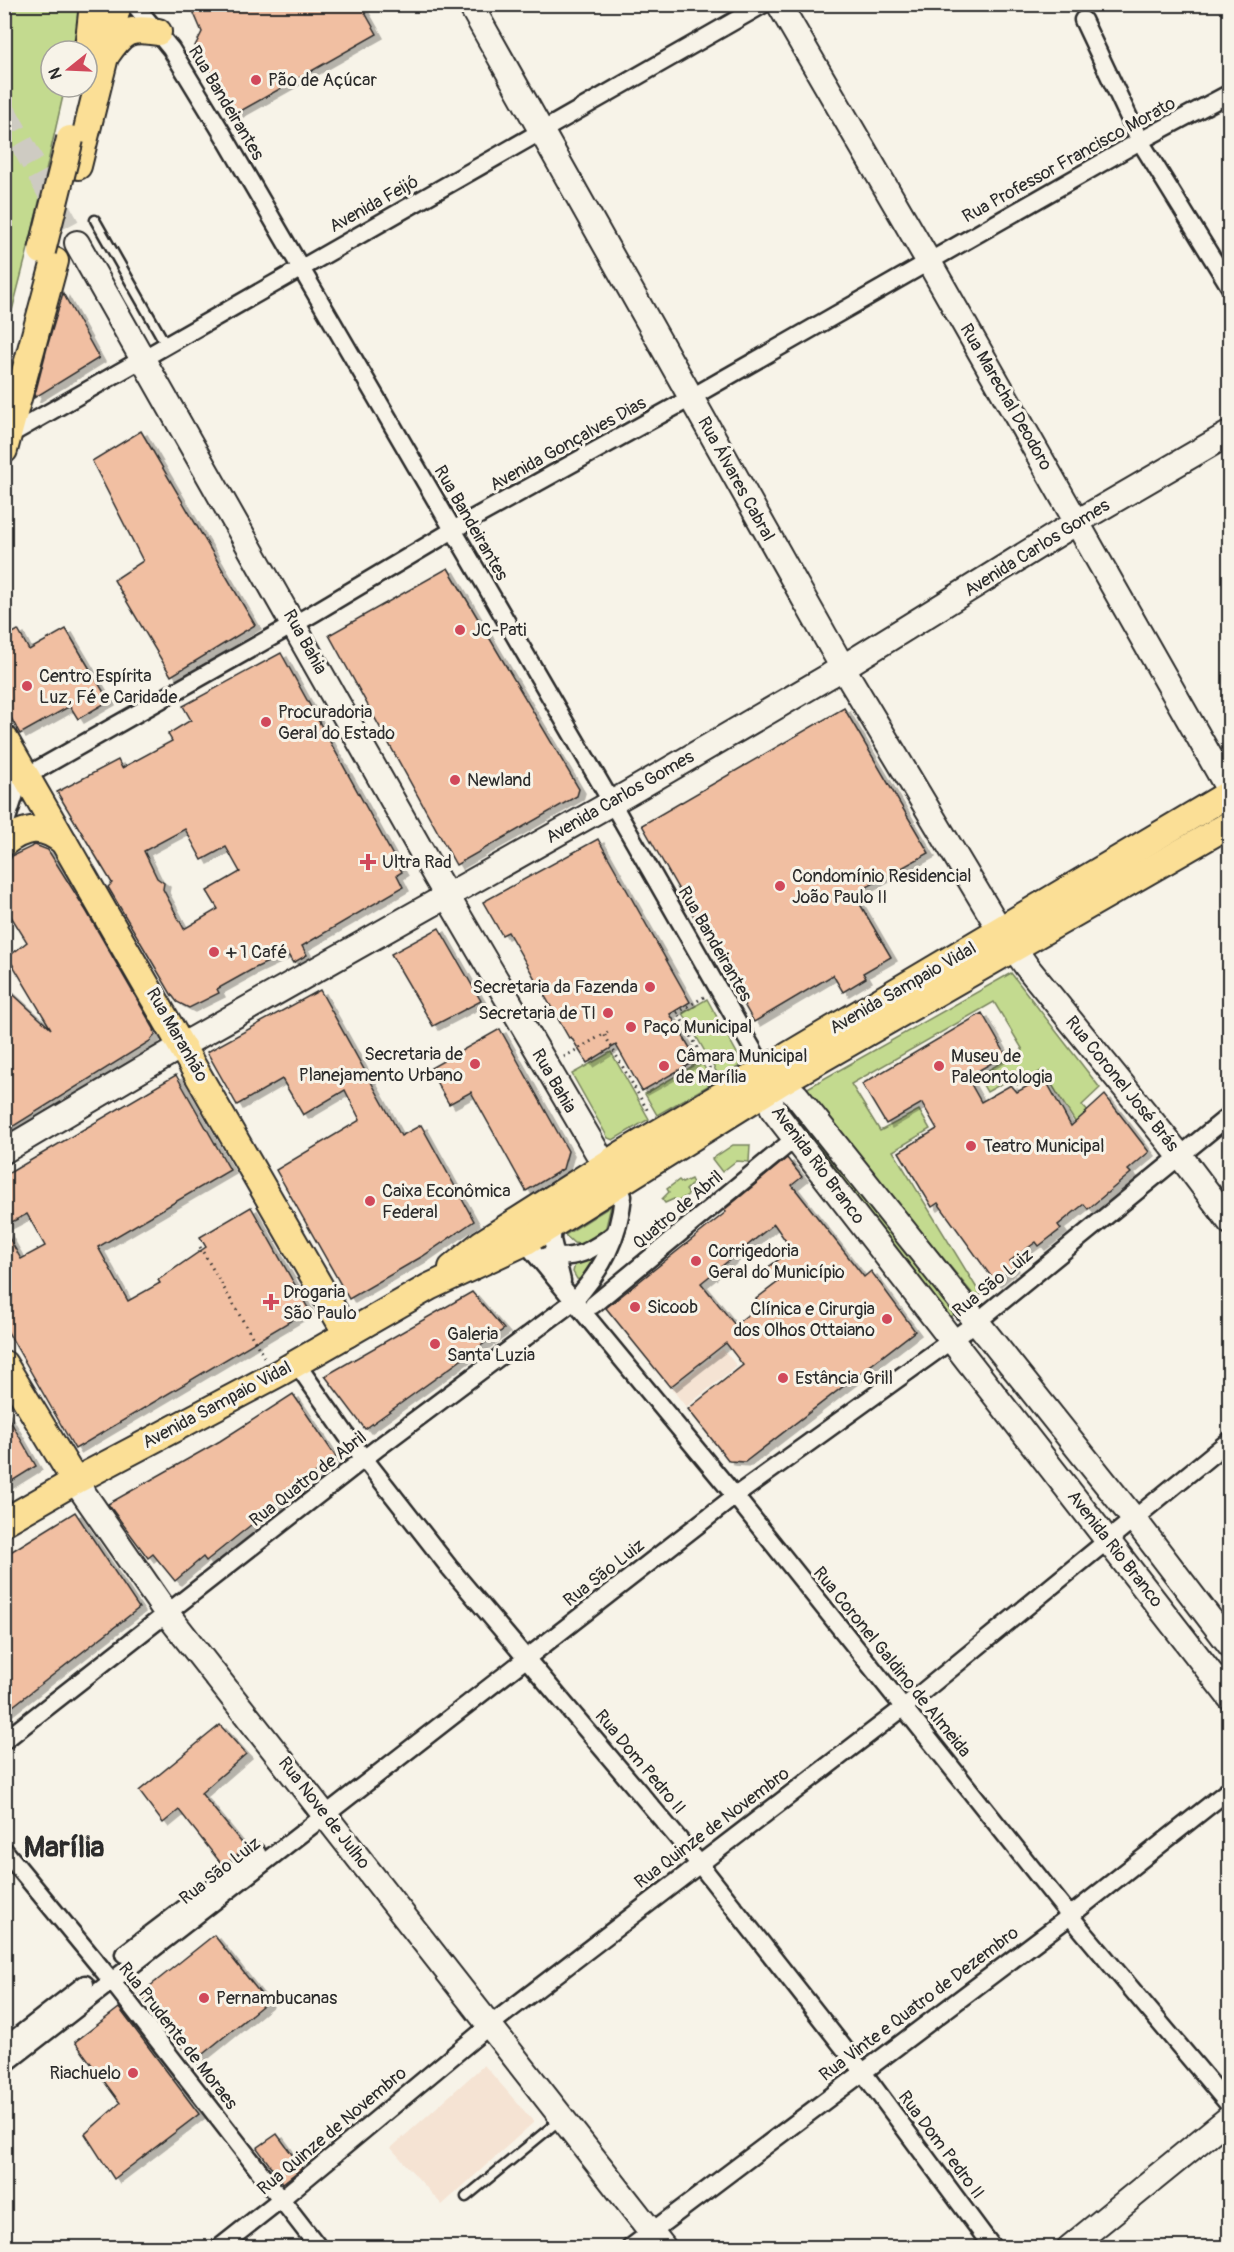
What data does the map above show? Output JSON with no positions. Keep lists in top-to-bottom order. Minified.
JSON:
{"streets":{"main road":["Rua Marechal Deodoro","Rua Álvares Cabral","Avenida Carlos Gomes","Rua Bahia","Avenida Sampaio Vidal","Rua Maranhão","Rua Coronel José Brás","Avenida Rio Branco","Rua Nove de Julho"],"street":["Rua Bandeirantes","Rua Professor Francisco Morato","Avenida Feijó","Avenida Gonçalves Dias","Quatro de Abril","Rua São Luiz","Rua Quatro de Abril","Rua Coronel Galdino de Almeida","Rua Dom Pedro II","Rua Quinze de Novembro","Rua Vinte e Quatro de Dezembro","Rua Prudente de Moraes"]},"crossings":[["Rua Bandeirantes","Avenida Feijó"],["Rua Bandeirantes","Avenida Gonçalves Dias"],["Rua Bandeirantes","Avenida Carlos Gomes"],["Rua Bandeirantes","Avenida Sampaio Vidal"],["Rua Bandeirantes","Avenida Rio Branco"],["Rua Professor Francisco Morato","Rua Marechal Deodoro"],["Rua Professor Francisco Morato","Avenida Gonçalves Dias"],["Avenida Feijó","Rua Álvares Cabral"],["Avenida Feijó","Rua Bahia"],["Rua Marechal Deodoro","Avenida Gonçalves Dias"],["Rua Marechal Deodoro","Avenida Carlos Gomes"],["Rua Marechal Deodoro","Avenida Sampaio Vidal"],["Avenida Gonçalves Dias","Rua Álvares Cabral"],["Avenida Gonçalves Dias","Rua Bahia"],["Avenida Gonçalves Dias","Rua Maranhão"],["Rua Álvares Cabral","Avenida Carlos Gomes"],["Rua Álvares Cabral","Avenida Sampaio Vidal"],["Rua Álvares Cabral","Rua Coronel José Brás"],["Avenida Carlos Gomes","Rua Bahia"],["Avenida Carlos Gomes","Rua Maranhão"],["Rua Bahia","Avenida Sampaio Vidal"],["Rua Bahia","Rua Quatro de Abril"],["Avenida Sampaio Vidal","Rua Maranhão"],["Avenida Sampaio Vidal","Rua Coronel José Brás"],["Avenida Sampaio Vidal","Avenida Rio Branco"],["Avenida Sampaio Vidal","Rua Quatro de Abril"],["Avenida Sampaio Vidal","Rua Coronel Galdino de Almeida"],["Avenida Sampaio Vidal","Rua Dom Pedro II"],["Avenida Sampaio Vidal","Rua Nove de Julho"],["Rua Coronel José Brás","Rua São Luiz"],["Avenida Rio Branco","Rua São Luiz"],["Avenida Rio Branco","Rua Quinze de Novembro"],["Rua São Luiz","Rua Coronel Galdino de Almeida"],["Rua São Luiz","Rua Dom Pedro II"],["Rua São Luiz","Rua Nove de Julho"],["Rua São Luiz","Rua Prudente de Moraes"],["Rua Quatro de Abril","Rua Coronel Galdino de Almeida"],["Rua Quatro de Abril","Rua Dom Pedro II"],["Rua Quatro de Abril","Rua Nove de Julho"],["Rua Coronel Galdino de Almeida","Rua Quinze de Novembro"],["Rua Coronel Galdino de Almeida","Rua Vinte e Quatro de Dezembro"],["Rua Dom Pedro II","Rua Quinze de Novembro"],["Rua Dom Pedro II","Rua Vinte e Quatro de Dezembro"],["Rua Nove de Julho","Rua Quinze de Novembro"],["Rua Nove de Julho","Rua Vinte e Quatro de Dezembro"],["Rua Quinze de Novembro","Rua Prudente de Moraes"]],"districts":["Marília"],"places":{"other":["Pão de Açúcar","JC-Pati","Centro Espírita Luz, Fé e Caridade","Procuradoria Geral do Estado","Newland","Condomínio Residencial João Paulo II","+ 1 Café","Secretaria da Fazenda","Secretaria de TI","Paço Municipal","Secretaria de Planejamento Urbano","Câmara Municipal de Marília","Museu de Paleontologia","Teatro Municipal","Caixa Econômica Federal","Corrigedoria Geral do Município","Sicoob","Clínica e Cirurgia dos Olhos Ottaiano","Galeria Santa Luzia","Estância Grill","Pernambucanas","Riachuelo"],"health":["Ultra Rad","Drogaria São Paulo"]},"north":"left"}
